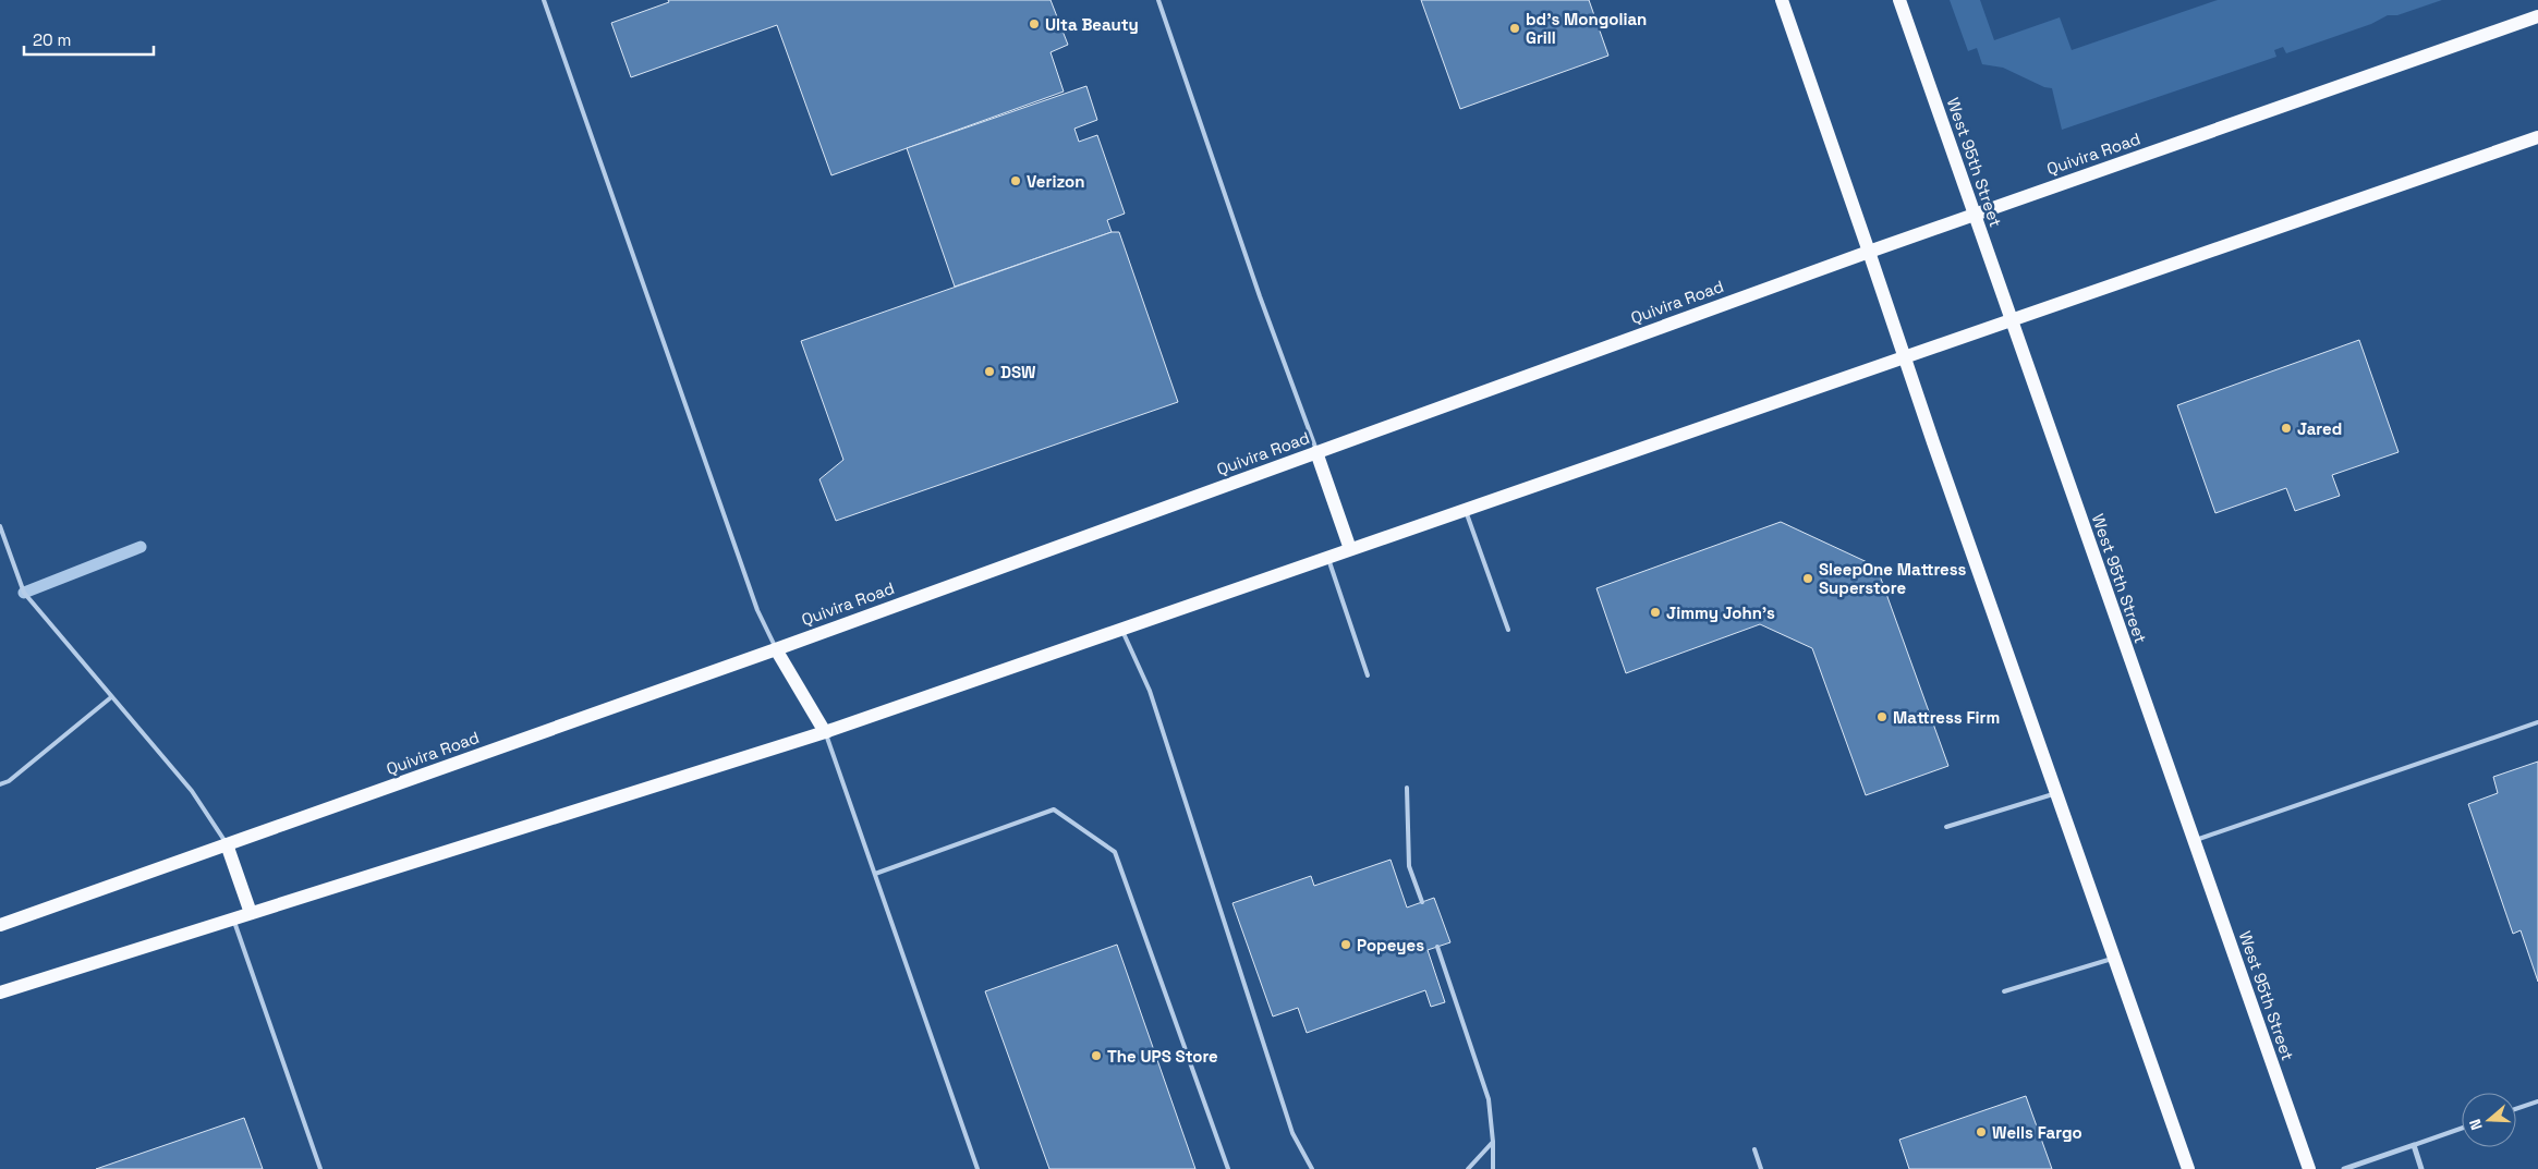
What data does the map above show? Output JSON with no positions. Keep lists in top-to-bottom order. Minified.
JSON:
{"streets":{"main road":["Quivira Road","West 95th Street"]},"crossings":[["Quivira Road","West 95th Street"]],"places":["Ulta Beauty","bd's Mongolian Grill","Verizon","DSW","Jared","SleepOne Mattress Superstore","Jimmy John's","Mattress Firm","Popeyes","The UPS Store","Wells Fargo"],"scale_bar":"20 m","north":"left"}
